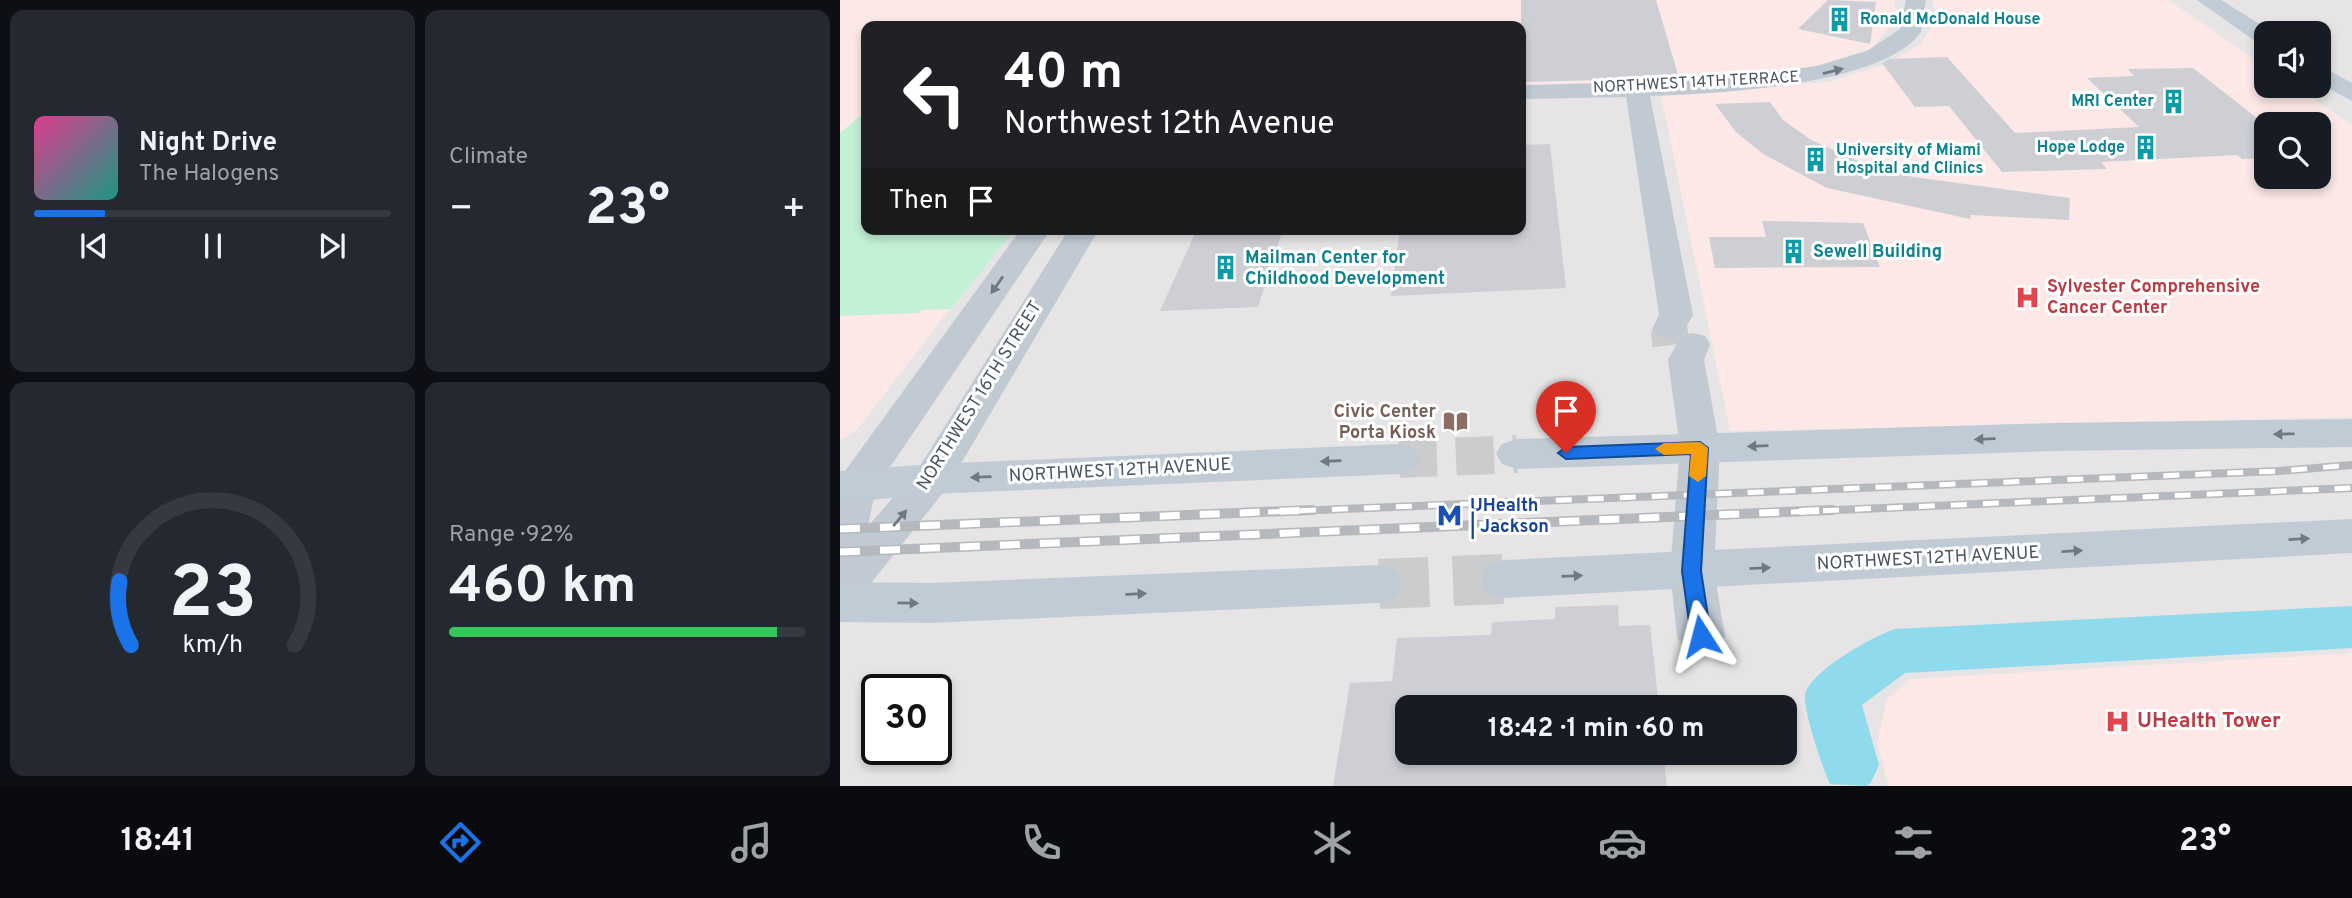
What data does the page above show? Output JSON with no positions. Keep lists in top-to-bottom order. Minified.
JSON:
{"streets":{"main road":["NORTHWEST 12TH AVENUE"],"street":["NORTHWEST 14TH TERRACE","NORTHWEST 16TH STREET"]},"crossings":[["NORTHWEST 16TH STREET","NORTHWEST 12TH AVENUE"]],"one_way":["NORTHWEST 14TH TERRACE"],"places":{"building":["Ronald McDonald House","MRI Center","Hope Lodge","University of Miami Hospital and Clinics","Sewell Building","Mailman Center for Childhood Development"],"hospital":["Sylvester Comprehensive Cancer Center","UHealth Tower"],"library":["Civic Center Porta Kiosk"],"metro station":["UHealth | Jackson"]},"page":{"tile":["Climate",["Range · 92%","460 km"]],"turn":["40 m","Northwest 12th Avenue"],"song":["Night Drive","The Halogens"],"then":"Then","heat":["−","23°","+"],"limit":"30","trip":"18:42 · 1 min · 60 m","tabs":["18:41","23°"],"gauge":["23","km/h"]}}
